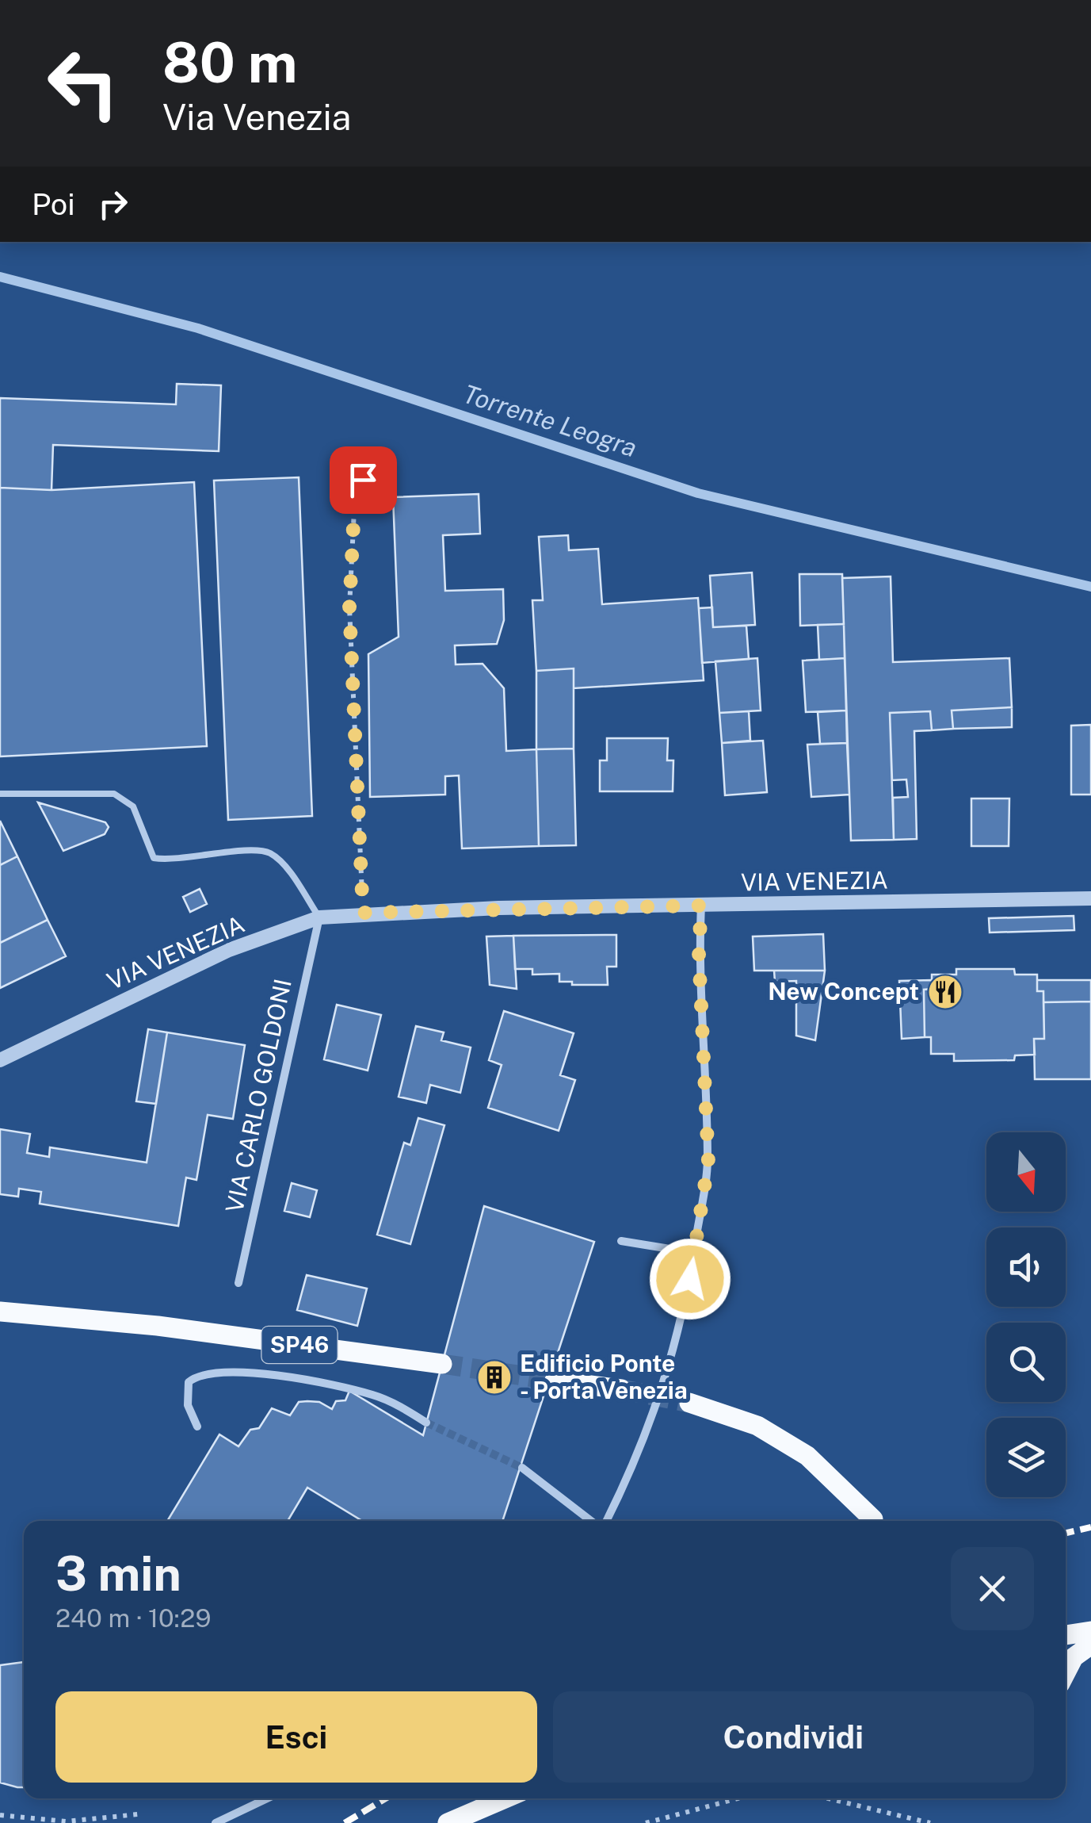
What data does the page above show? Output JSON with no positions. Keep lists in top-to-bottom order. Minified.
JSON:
{"streets":{"main road":["SP46"],"street":["VIA VENEZIA","VIA CARLO GOLDONI"]},"crossings":[["VIA VENEZIA","VIA CARLO GOLDONI"]],"water":["Torrente Leogra"],"places":{"restaurant":["New Concept"],"building":["Edificio Ponte - Porta Venezia"]},"north":"bottom","page":{"turn":["80 m","Via Venezia"],"then":"Poi","heading":["3 min","240 m · 10:29"],"buttons":["Esci","Condividi"]}}
